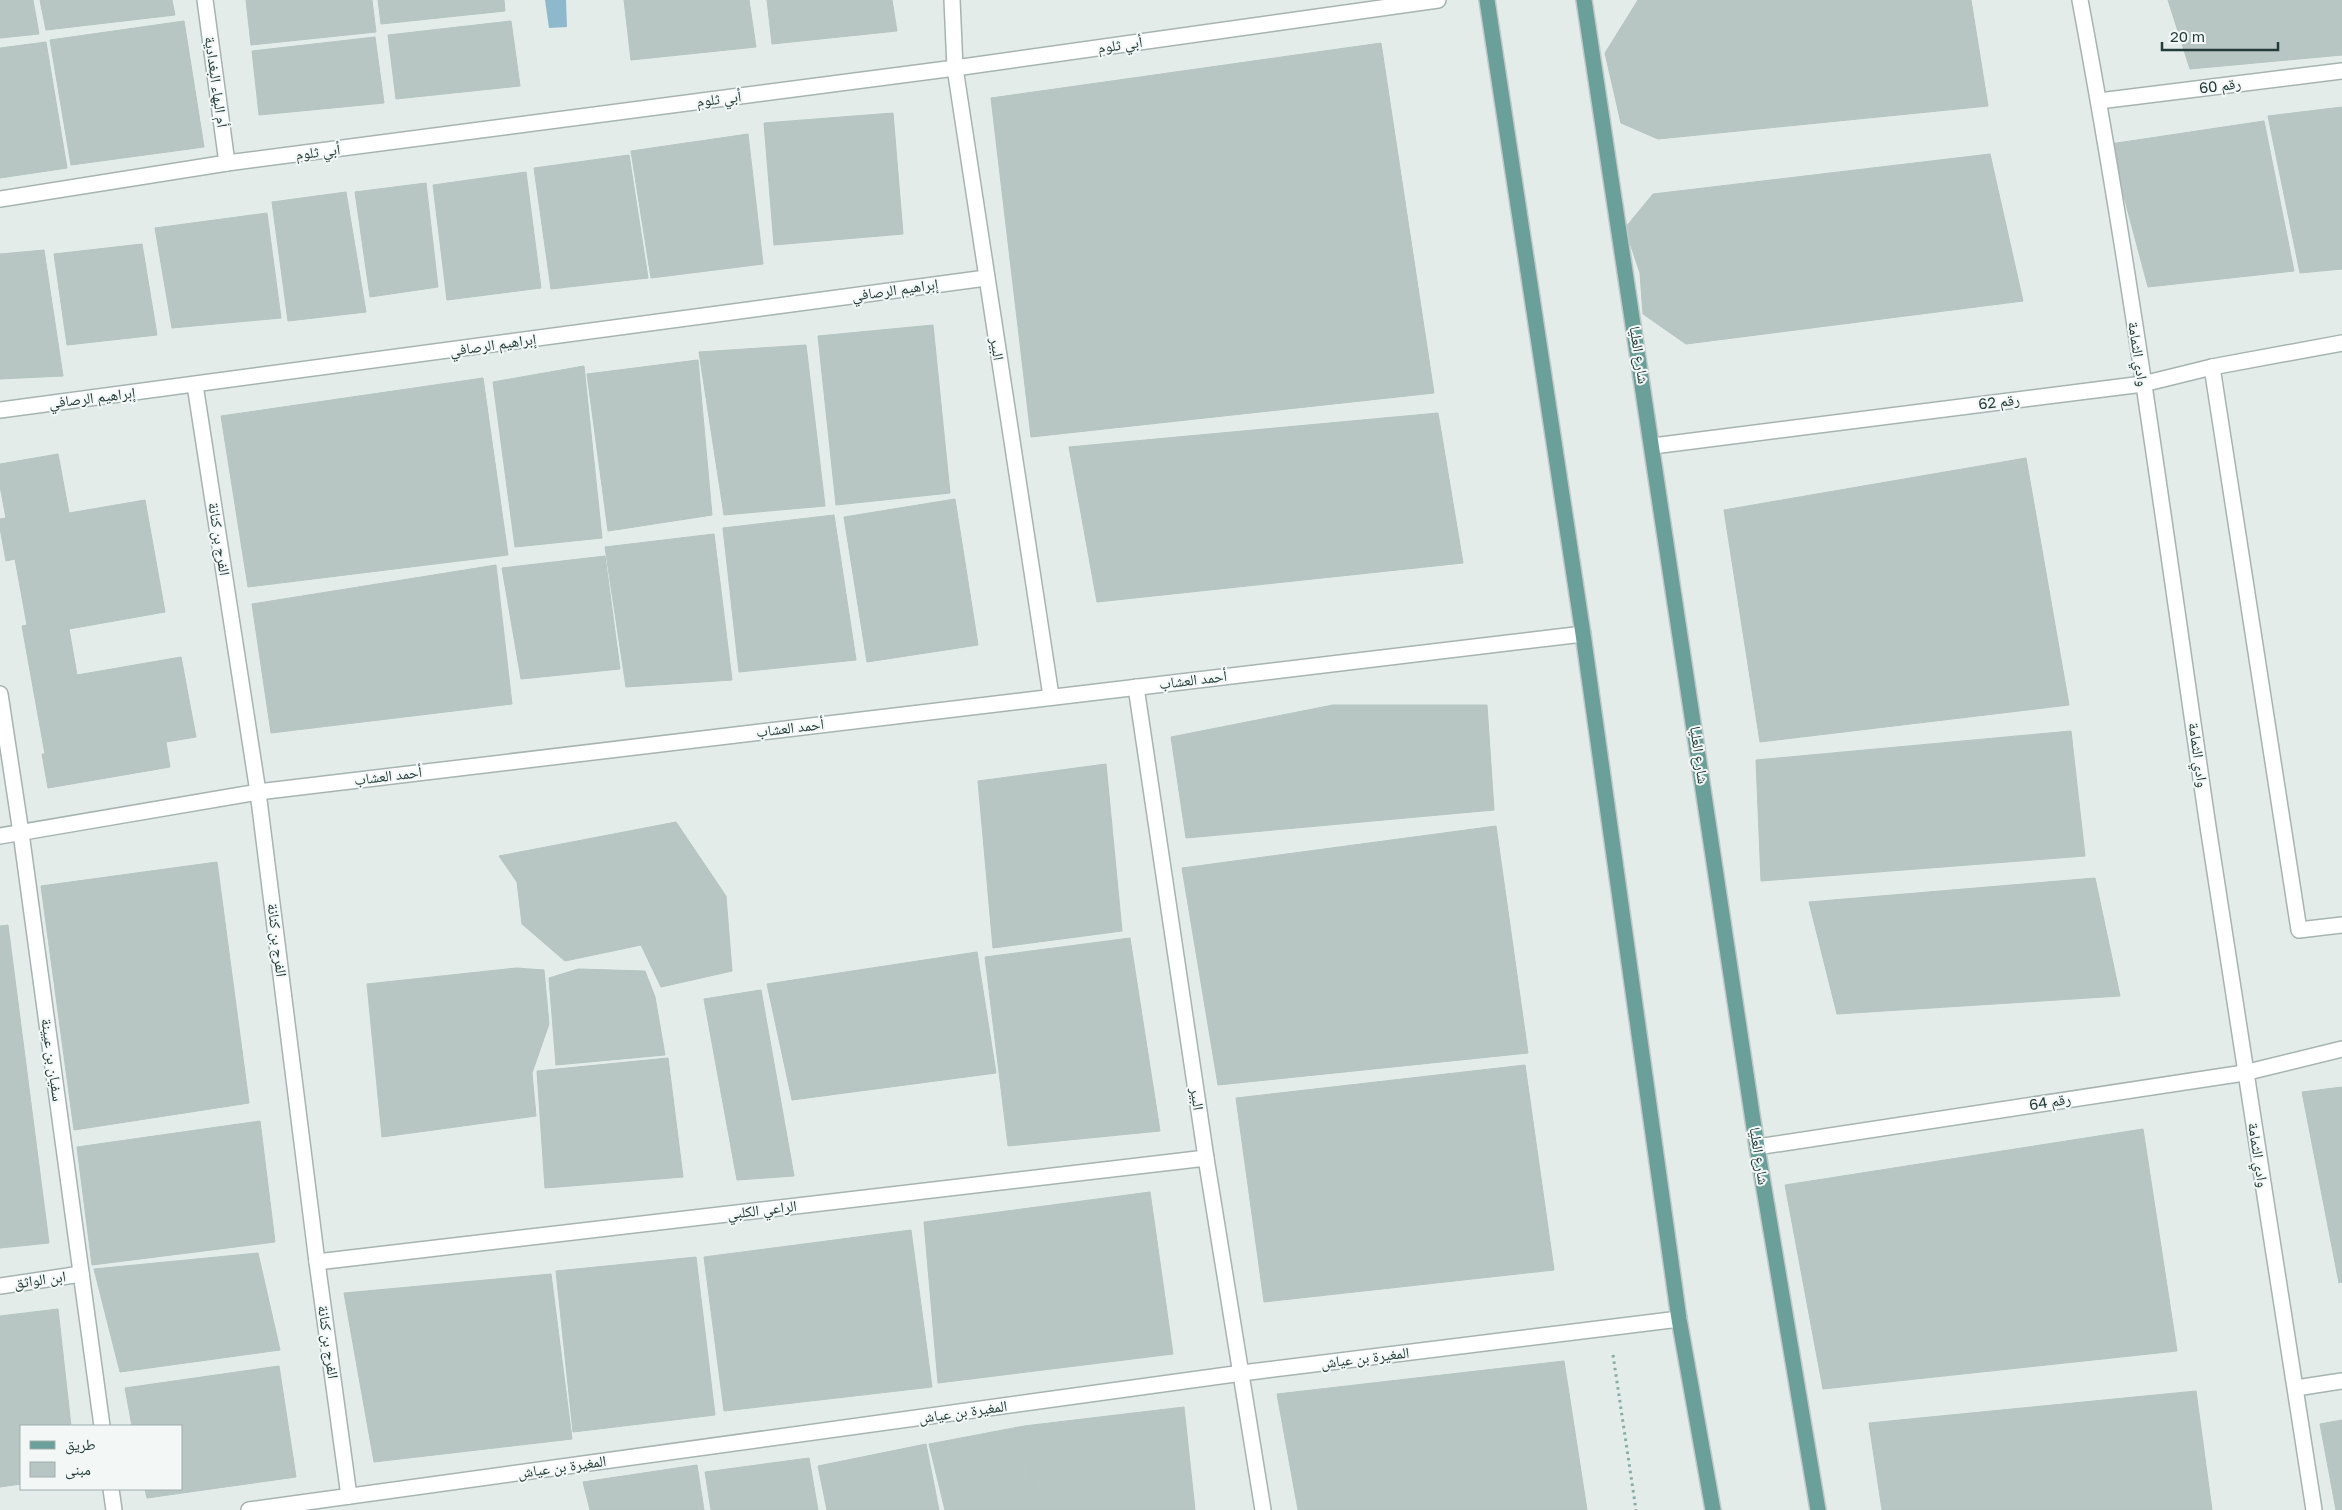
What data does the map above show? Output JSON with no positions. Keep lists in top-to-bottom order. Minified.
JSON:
{"streets":{"main road":["شارع العليا"],"street":["أبي ثلوم","أم البهاء البغدادية","رقم 60","إبراهيم الرصافي","البير","وادي الثمامة","رقم 62","الفرج بن كنانة","أحمد العشاب","سفيان بن عيينة","رقم 64","الراعي الكلبي","ابن الواثق","المغيرة بن عياش"]},"crossings":[["أبي ثلوم","أم البهاء البغدادية"],["أبي ثلوم","البير"],["رقم 60","وادي الثمامة"],["إبراهيم الرصافي","البير"],["إبراهيم الرصافي","الفرج بن كنانة"],["البير","أحمد العشاب"],["البير","الراعي الكلبي"],["البير","المغيرة بن عياش"],["وادي الثمامة","رقم 62"],["وادي الثمامة","رقم 64"],["شارع العليا","رقم 62"],["شارع العليا","رقم 64"],["الفرج بن كنانة","أحمد العشاب"],["الفرج بن كنانة","الراعي الكلبي"],["الفرج بن كنانة","المغيرة بن عياش"],["أحمد العشاب","سفيان بن عيينة"],["سفيان بن عيينة","ابن الواثق"]],"legend":["طريق","مبنى"],"scale_bar":"20 m"}
